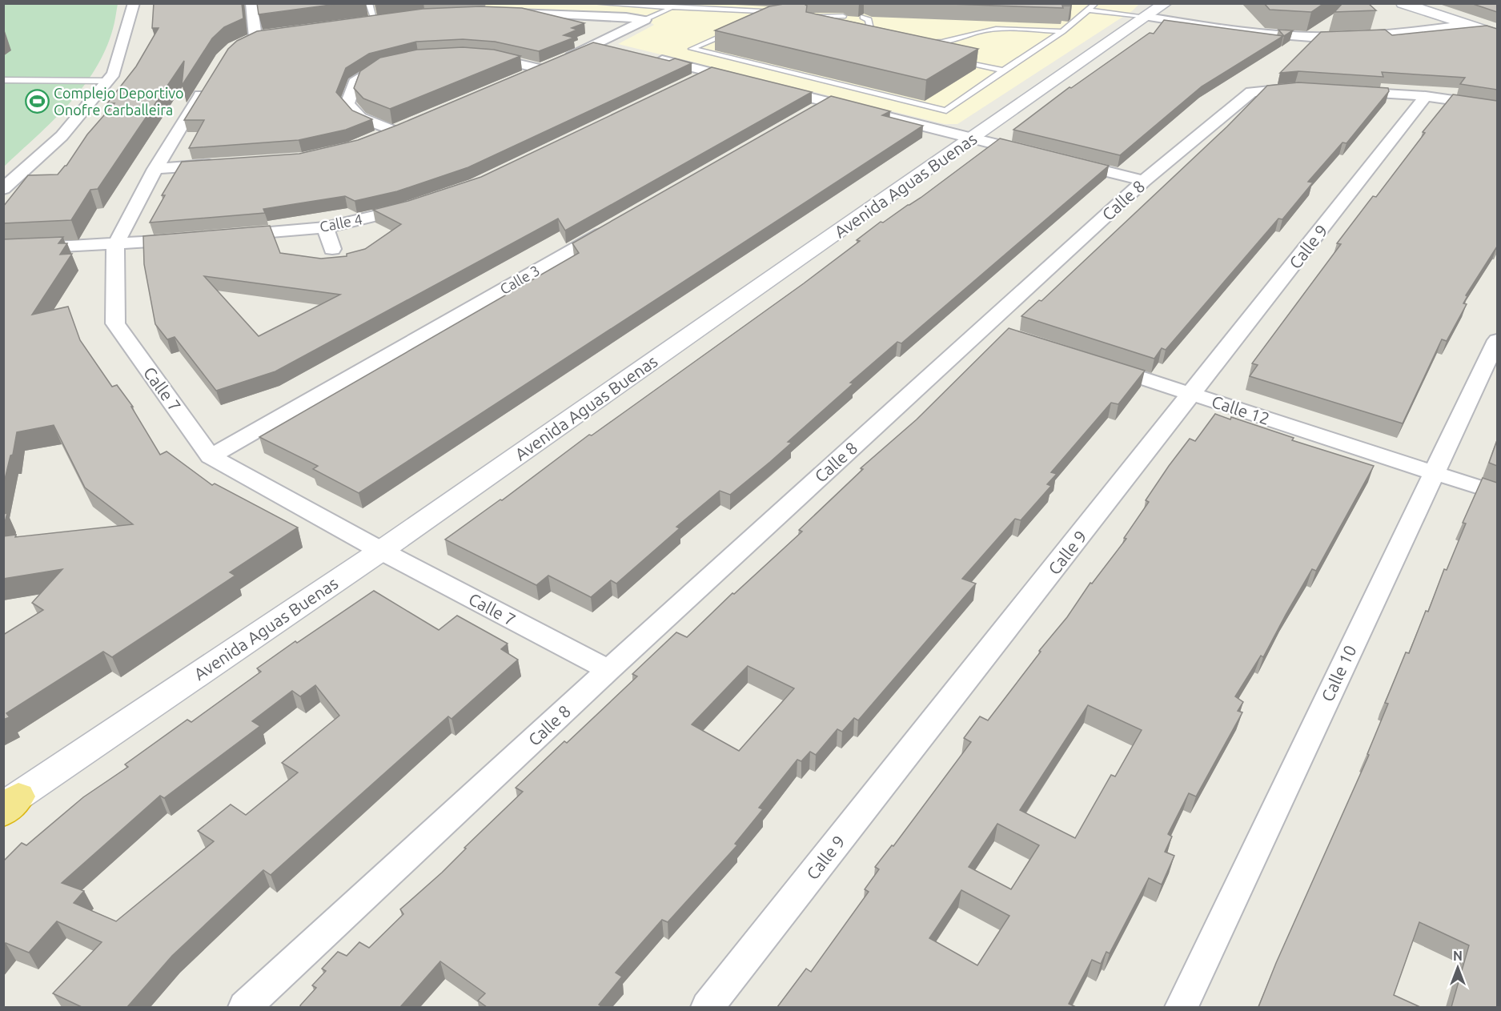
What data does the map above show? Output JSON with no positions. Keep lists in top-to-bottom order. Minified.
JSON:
{"streets":{"street":["Avenida Aguas Buenas","Calle 8","Calle 4","Calle 9","Calle 3","Calle 7","Calle 12","Calle 10"]},"crossings":[["Avenida Aguas Buenas","Calle 7"],["Calle 8","Calle 9"],["Calle 8","Calle 7"],["Calle 9","Calle 12"],["Calle 3","Calle 7"],["Calle 12","Calle 10"]],"places":{"sports":["Complejo Deportivo Onofre Carballeira"]},"north":"top"}
